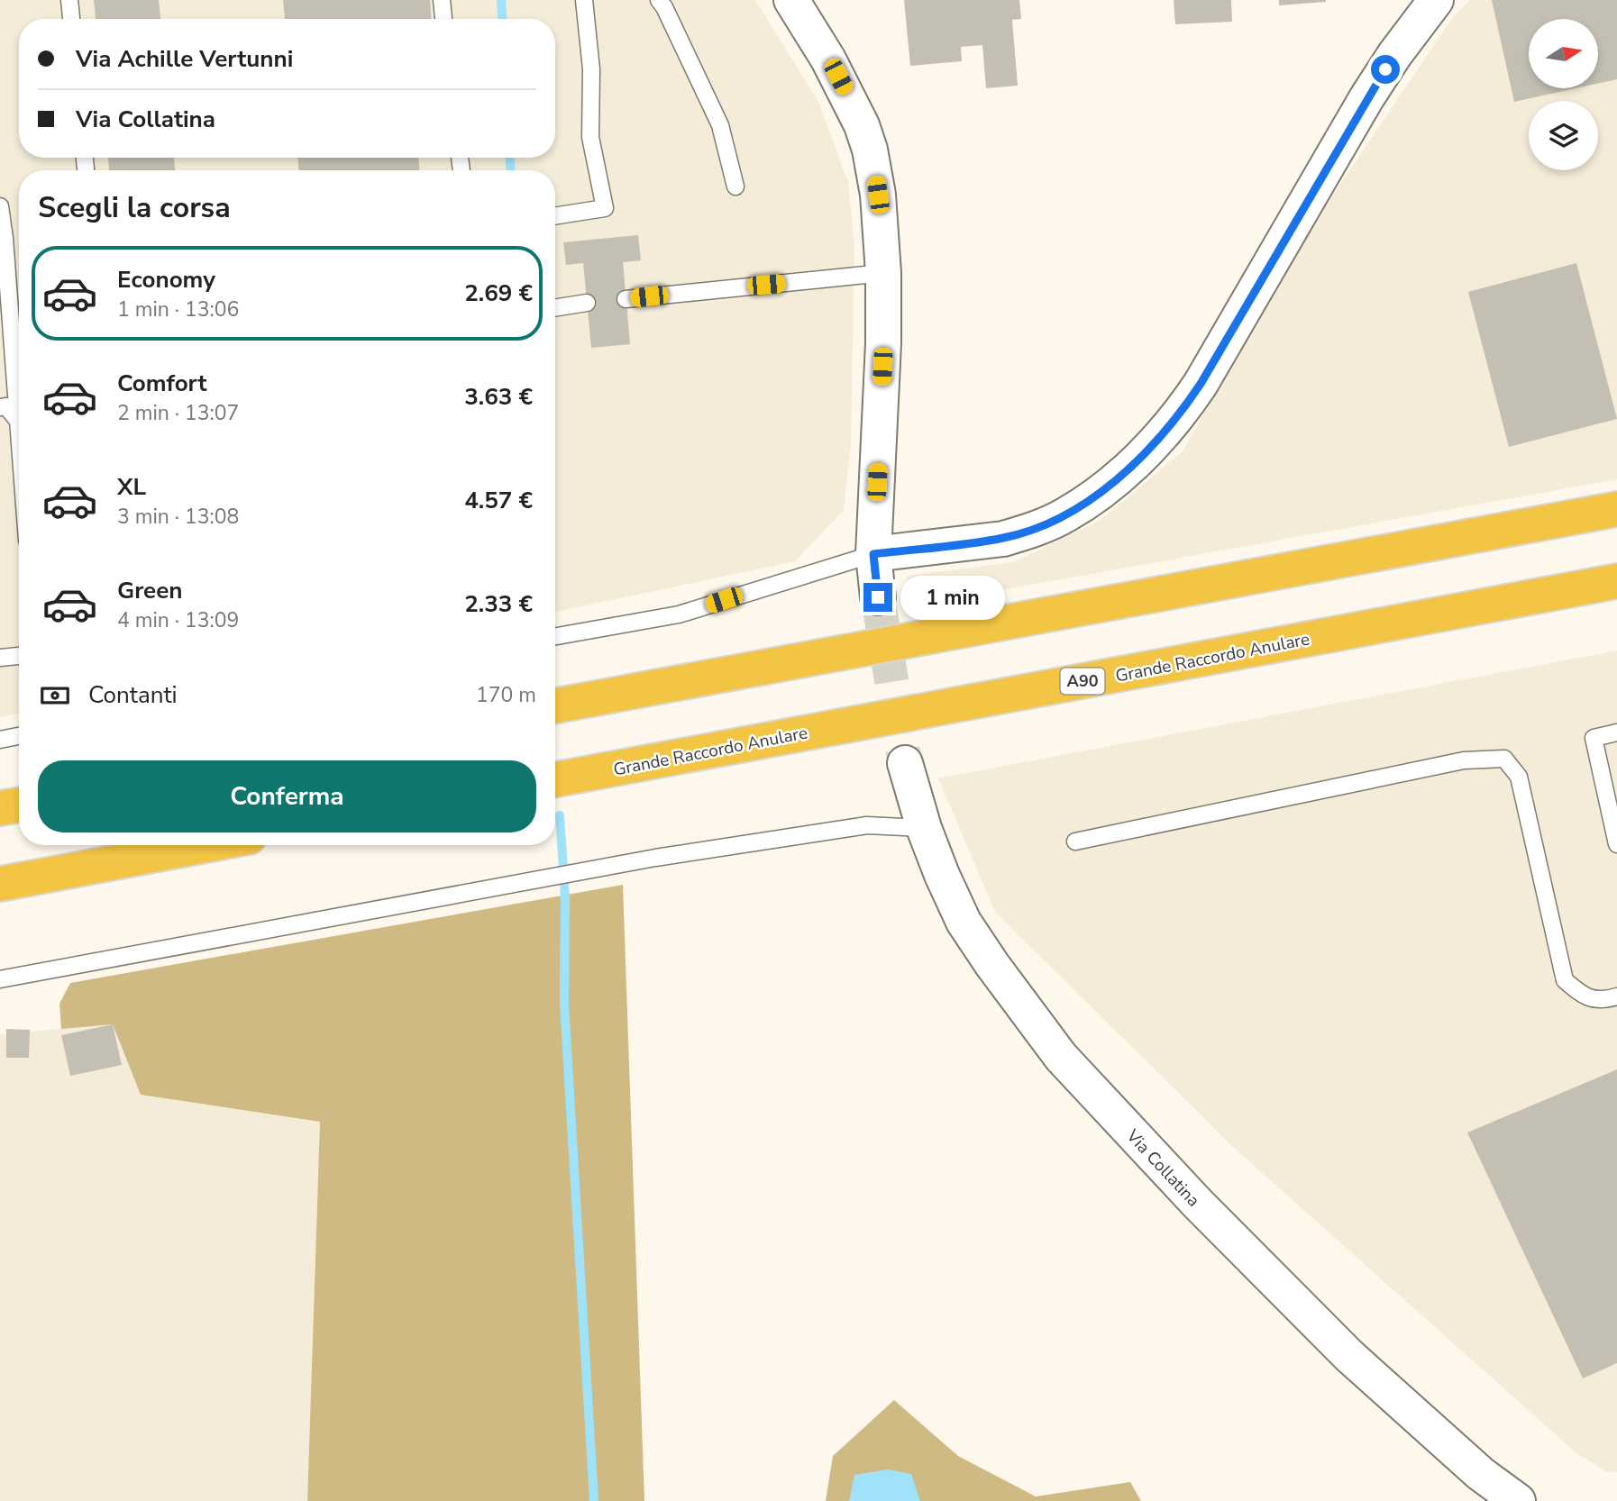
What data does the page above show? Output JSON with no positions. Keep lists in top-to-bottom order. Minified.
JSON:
{"streets":{"highway":["Grande Raccordo Anulare","A90"],"street":["Via Collatina"]},"north":"right","page":{"banner":["Via Achille Vertunni","Via Collatina"],"heading":"Scegli la corsa","list":[{"name":"Economy","note":"1 min · 13:06","value":"2.69 €"},{"name":"Comfort","note":"2 min · 13:07","value":"3.63 €"},{"name":"XL","note":"3 min · 13:08","value":"4.57 €"},{"name":"Green","note":"4 min · 13:09","value":"2.33 €"}],"bubble":"1 min","pay":["Contanti","170 m"],"buttons":"Conferma"}}
